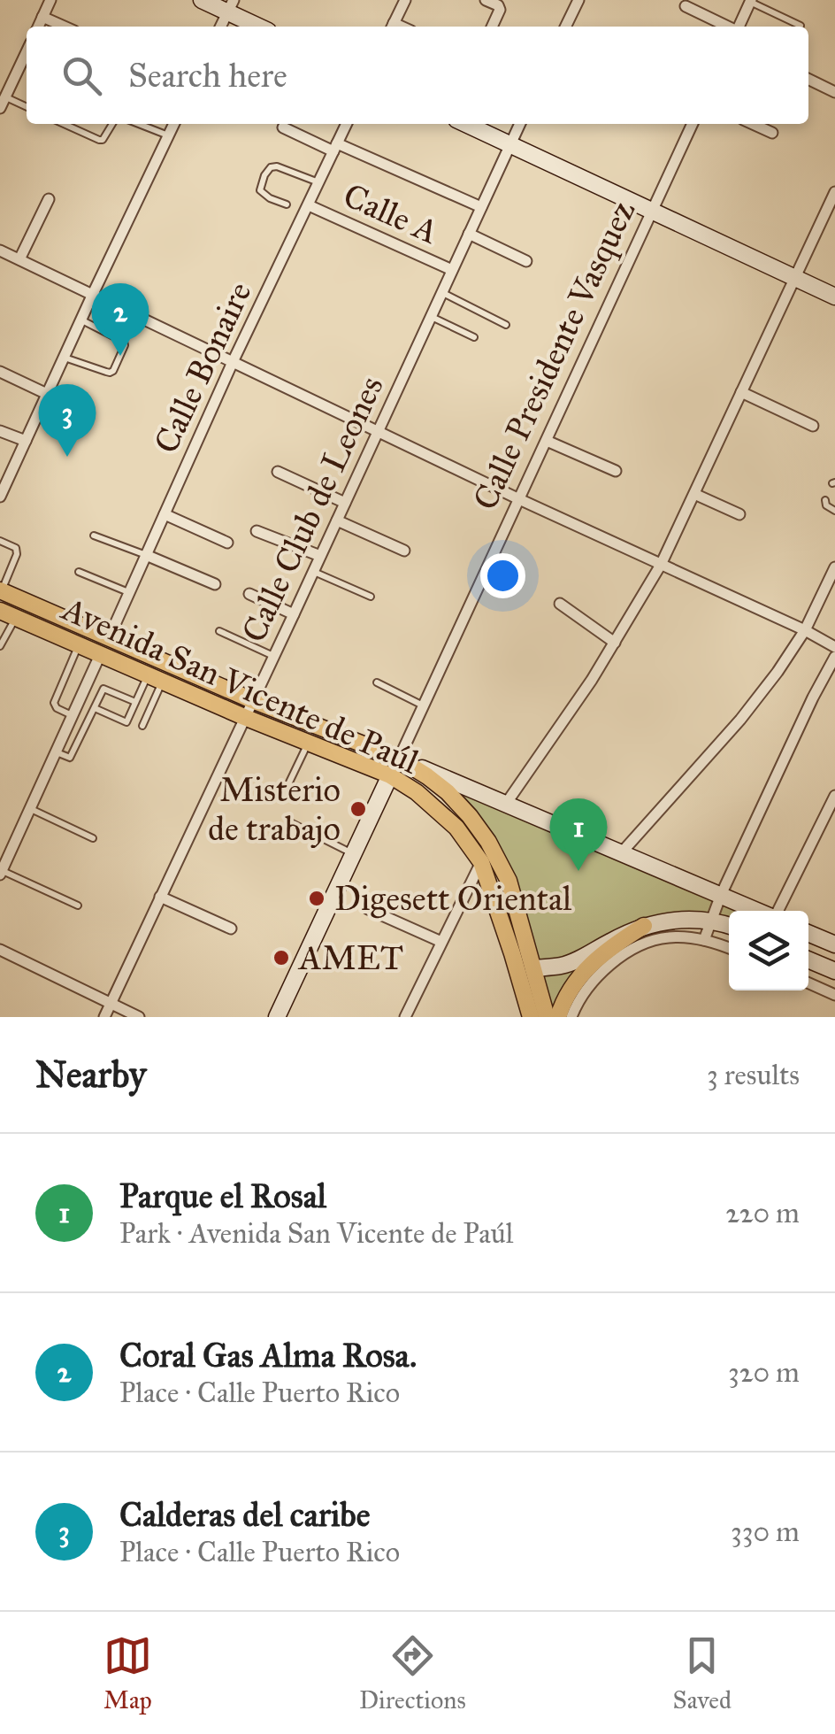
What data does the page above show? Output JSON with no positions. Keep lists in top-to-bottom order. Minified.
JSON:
{"streets":{"main road":["Avenida San Vicente de Paúl"],"street":["Calle A","Calle Presidente Vasquez","Calle Bonaire","Calle Club de Leones"]},"crossings":[["Calle A","Calle Bonaire"],["Calle A","Calle Club de Leones"],["Calle Presidente Vasquez","Avenida San Vicente de Paúl"],["Calle Bonaire","Avenida San Vicente de Paúl"],["Calle Club de Leones","Avenida San Vicente de Paúl"]],"places":["Misterio de trabajo","Digesett Oriental","AMET"],"page":{"search":"Search here","pins":["2","3","1"],"heading":["Nearby","3 results"],"list":[{"mark":"1","name":"Parque el Rosal","note":"Park · Avenida San Vicente de Paúl","value":"220 m"},{"mark":"2","name":"Coral Gas Alma Rosa.","note":"Place · Calle Puerto Rico","value":"320 m"},{"mark":"3","name":"Calderas del caribe","note":"Place · Calle Puerto Rico","value":"330 m"}],"nav":["Map","Directions","Saved"]}}
